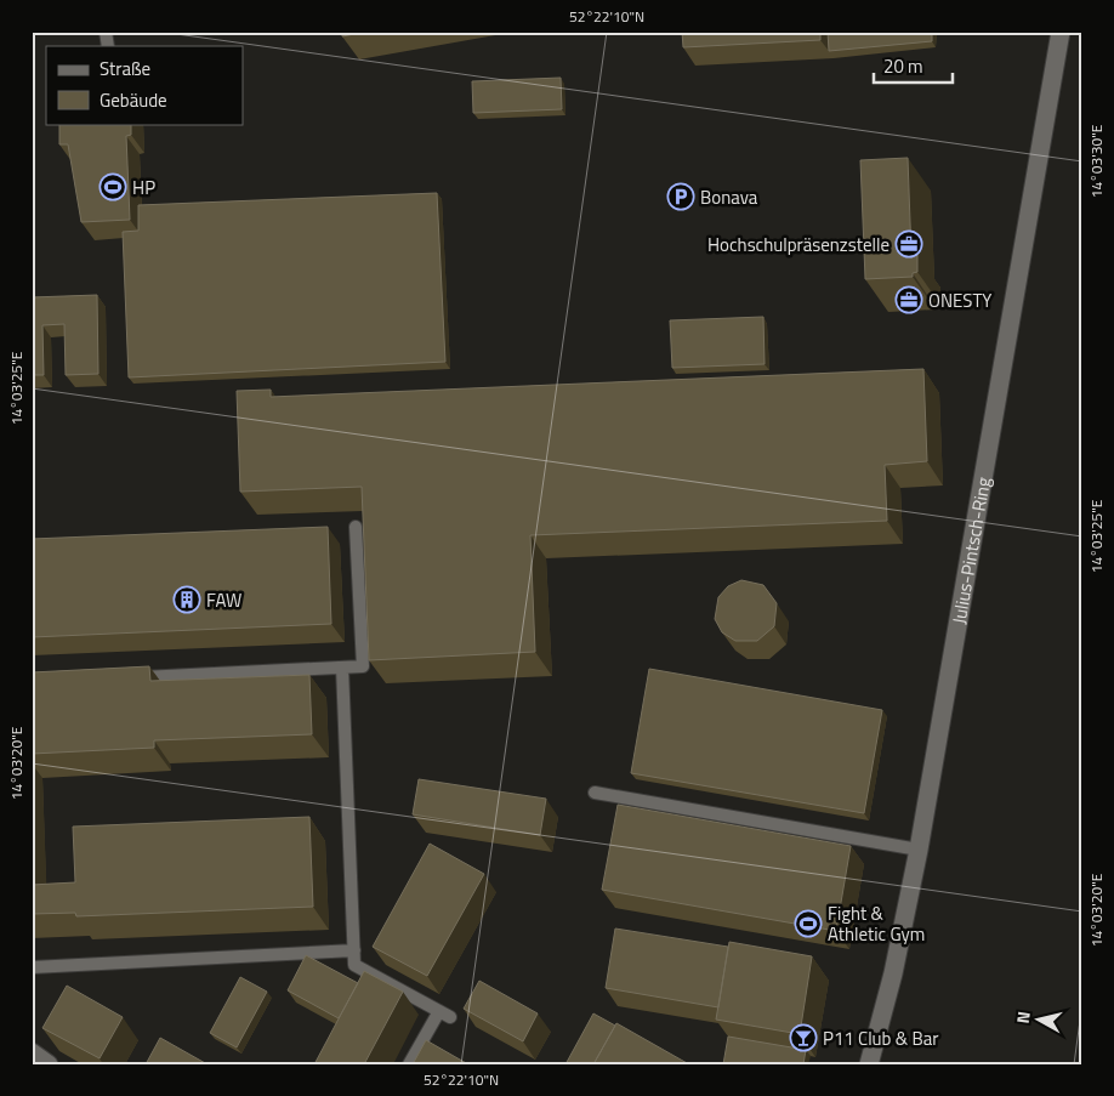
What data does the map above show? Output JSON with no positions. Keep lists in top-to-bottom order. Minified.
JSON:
{"streets":{"street":["Julius-Pintsch-Ring"]},"places":{"sports":["HP","Fight & Athletic Gym"],"parking":["Bonava"],"office":["Hochschulpräsenzstelle","ONESTY"],"building":["FAW"],"bar":["P11 Club & Bar"]},"legend":["Straße","Gebäude"],"scale_bar":"20 m","north":"left","coordinates":["52°22'10\"N","14°03'30\"E","14°03'25\"E","14°03'20\"E"]}
